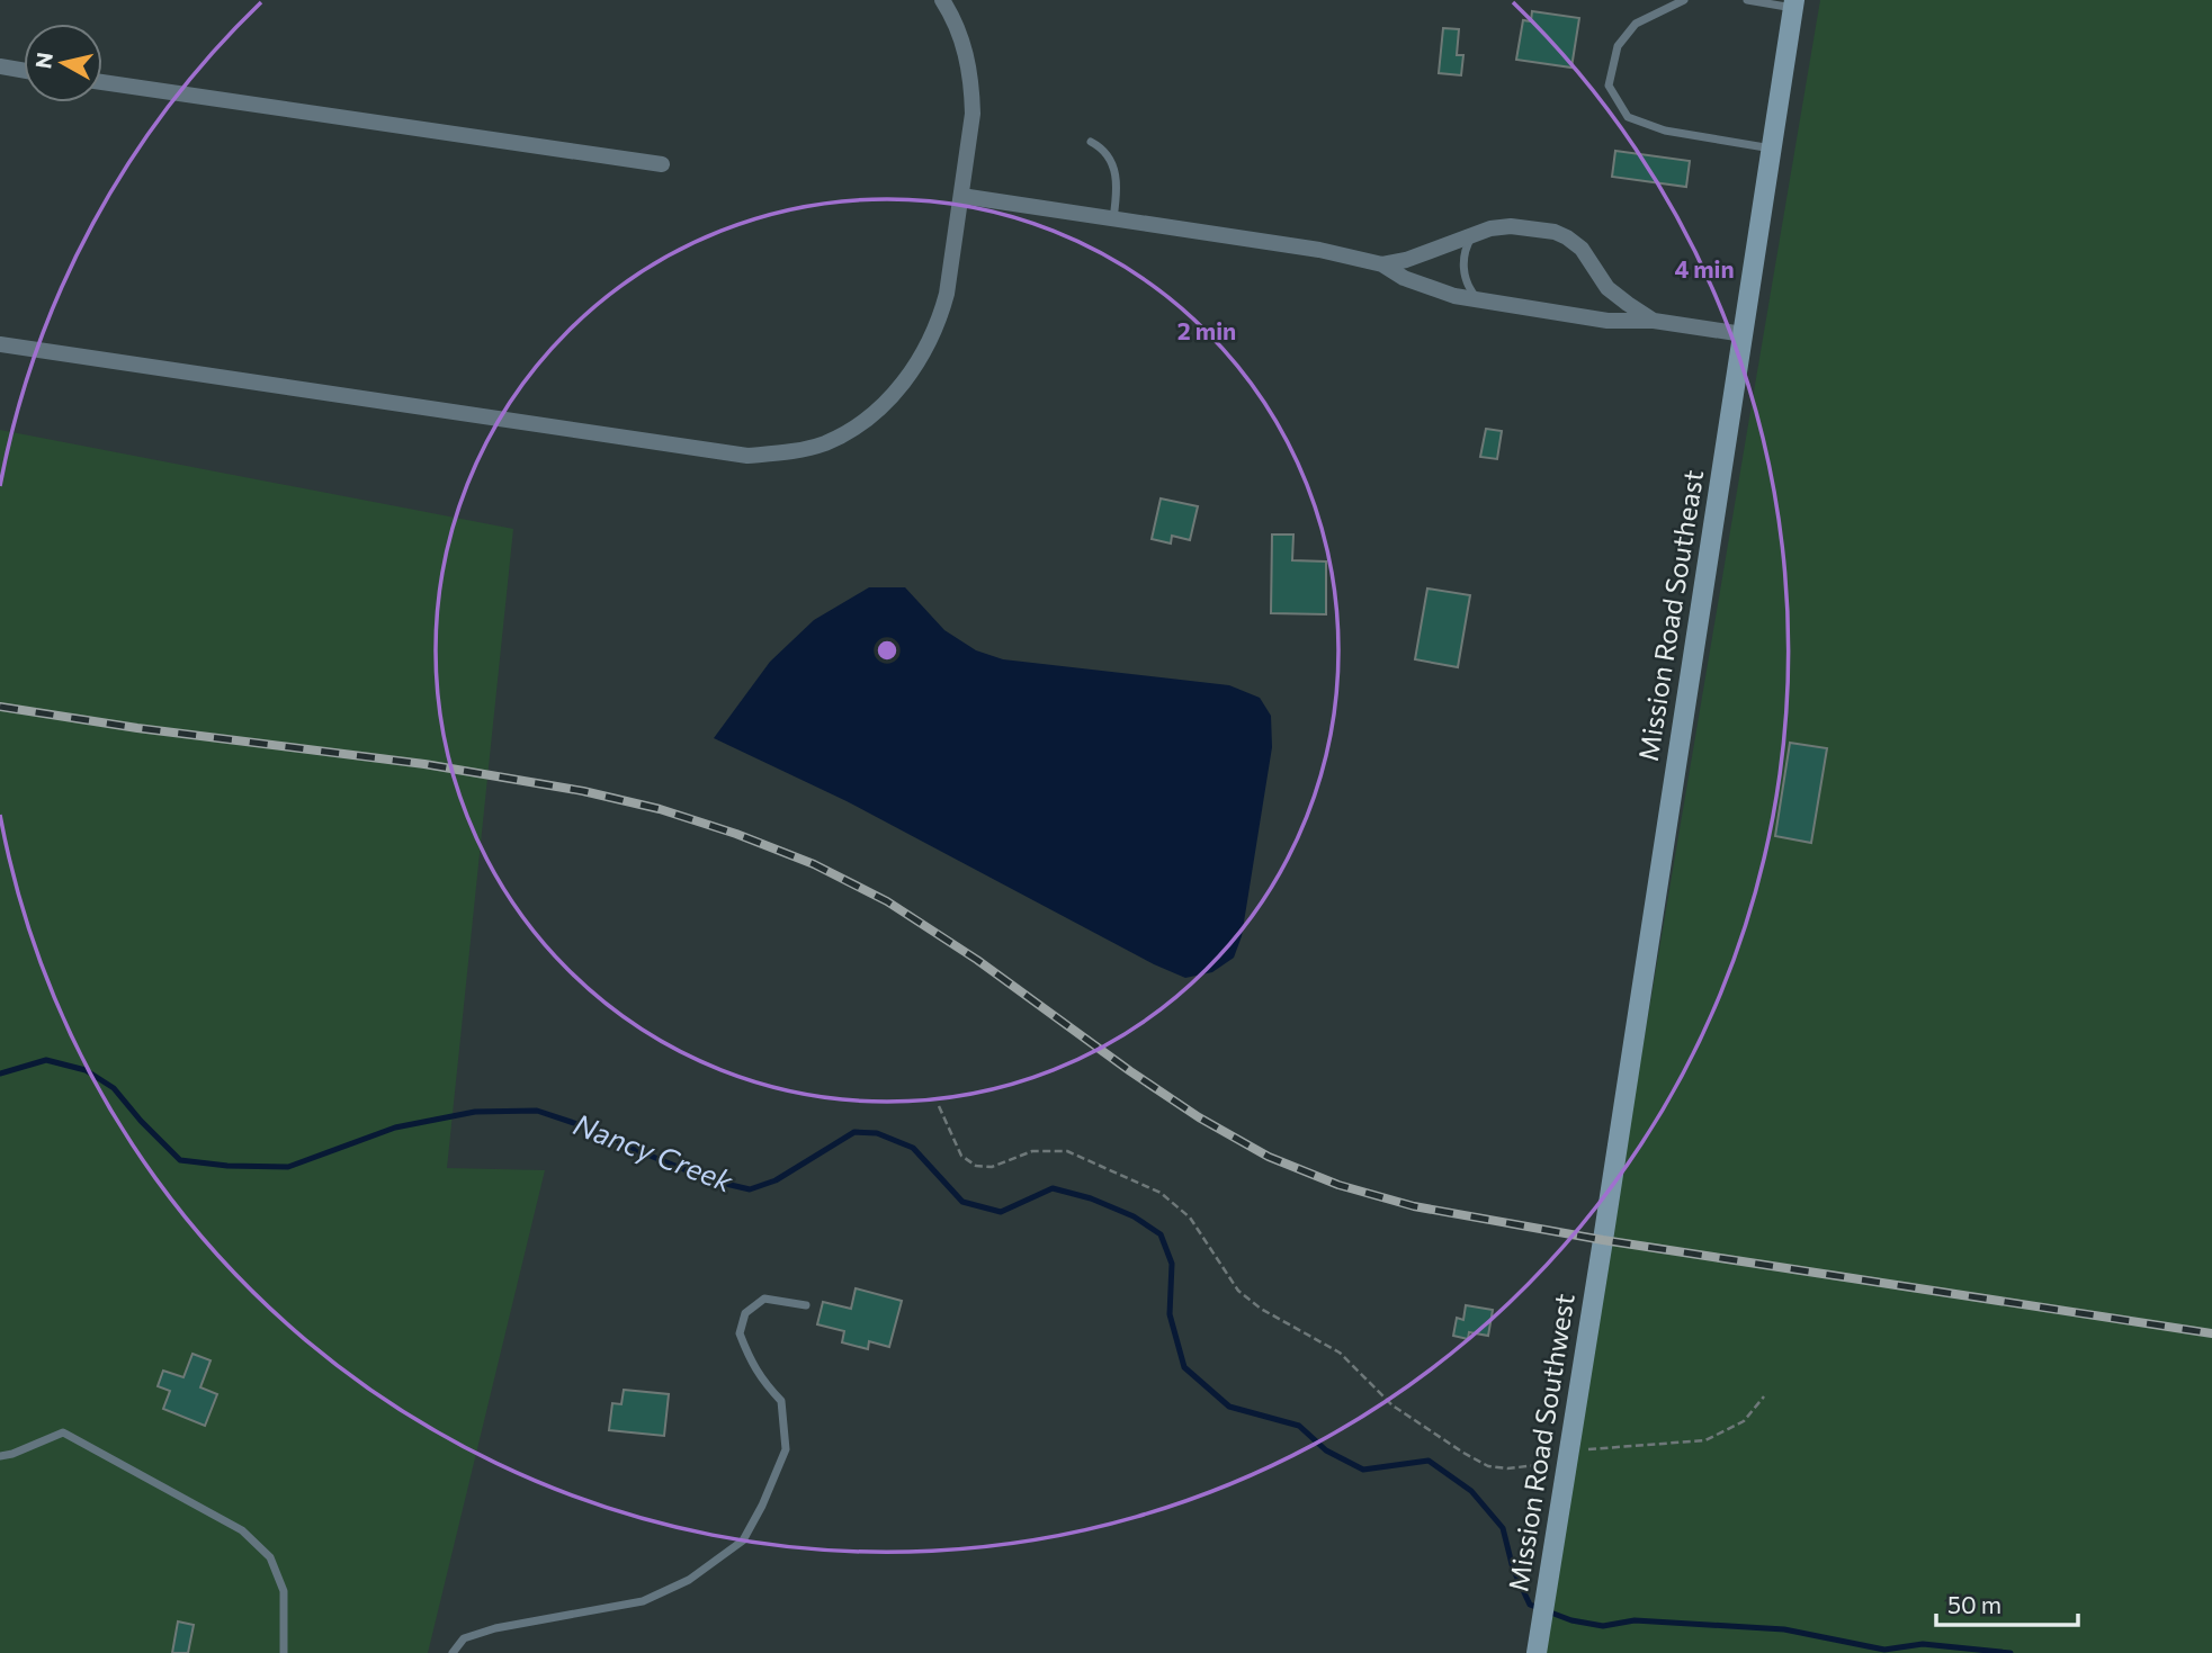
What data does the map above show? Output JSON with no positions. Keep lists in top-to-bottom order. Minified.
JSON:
{"streets":{"main road":["Mission Road Southeast","Mission Road Southwest"]},"crossings":[["Mission Road Southeast","Mission Road Southwest"]],"water":["Nancy Creek"],"scale_bar":"50 m","north":"left","rings":["4 min","2 min"]}
